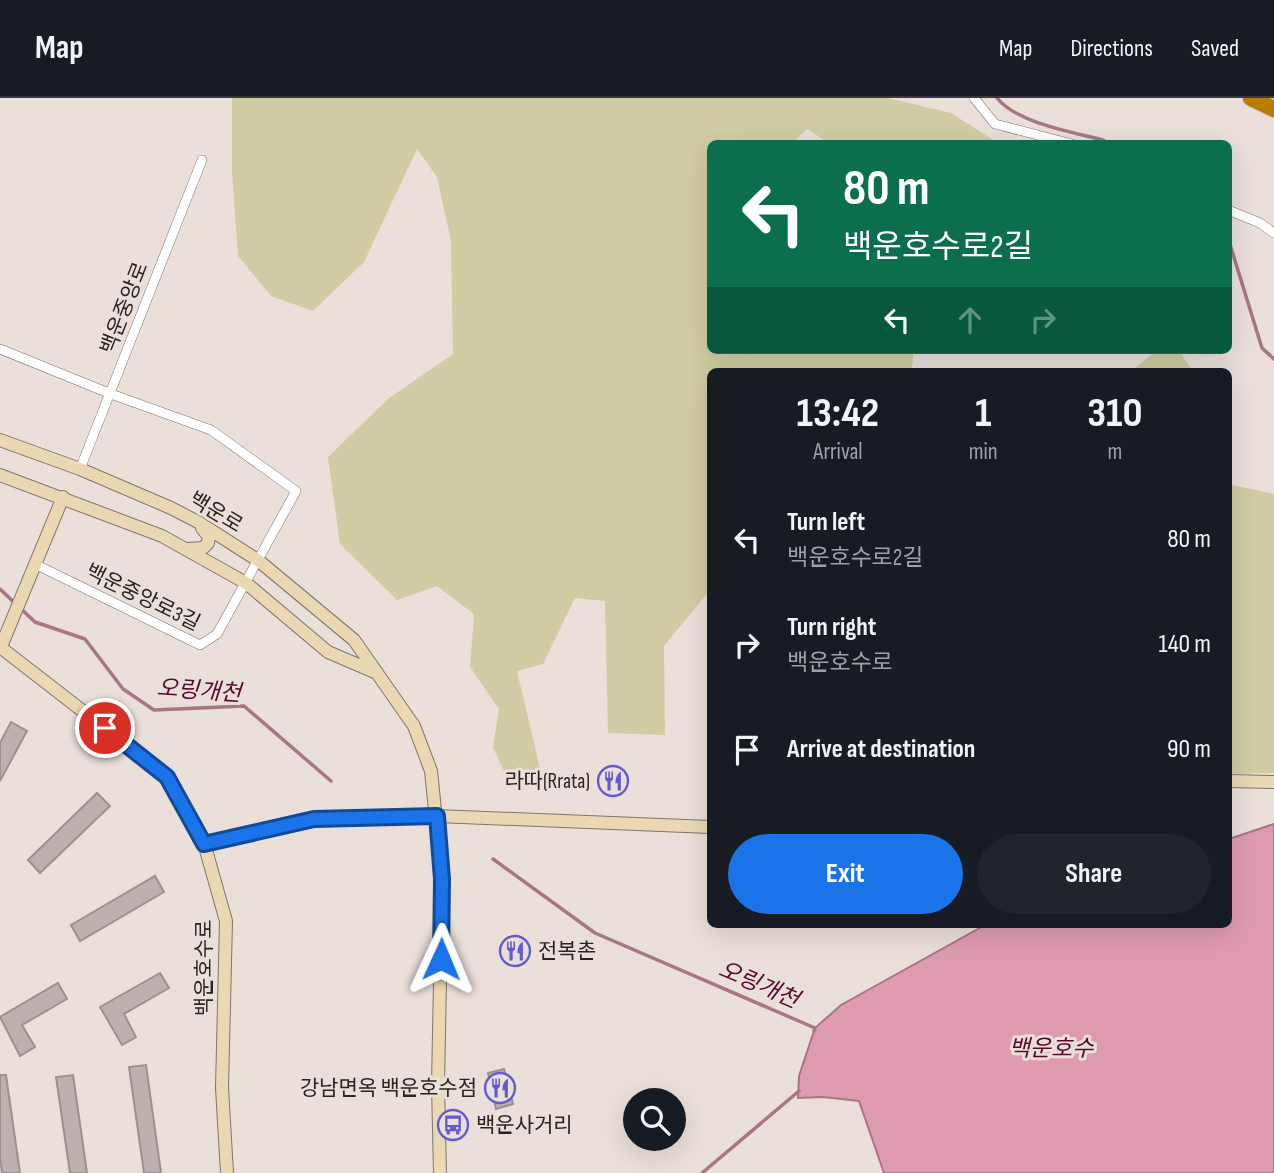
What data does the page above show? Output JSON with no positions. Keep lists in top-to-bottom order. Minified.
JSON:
{"streets":{"main road":["백운로","백운호수로"],"street":["백운중앙로","백운중앙로3길"]},"crossings":[["백운중앙로","백운로"]],"water":["오링개천","백운호수"],"places":{"restaurant":["라따(Rrata)","전복촌","강남면옥 백운호수점"],"bus stop":["백운사거리"]},"page":{"header":"Map","nav":["Map","Directions","Saved"],"turn":["80 m","백운호수로2길"],"eta":["13:42","Arrival","1","min","310","m"],"list":[{"name":"Turn left","note":"백운호수로2길","value":"80 m"},{"name":"Turn right","note":"백운호수로","value":"140 m"},{"name":"Arrive at destination","value":"90 m"}],"buttons":["Exit","Share"]}}
